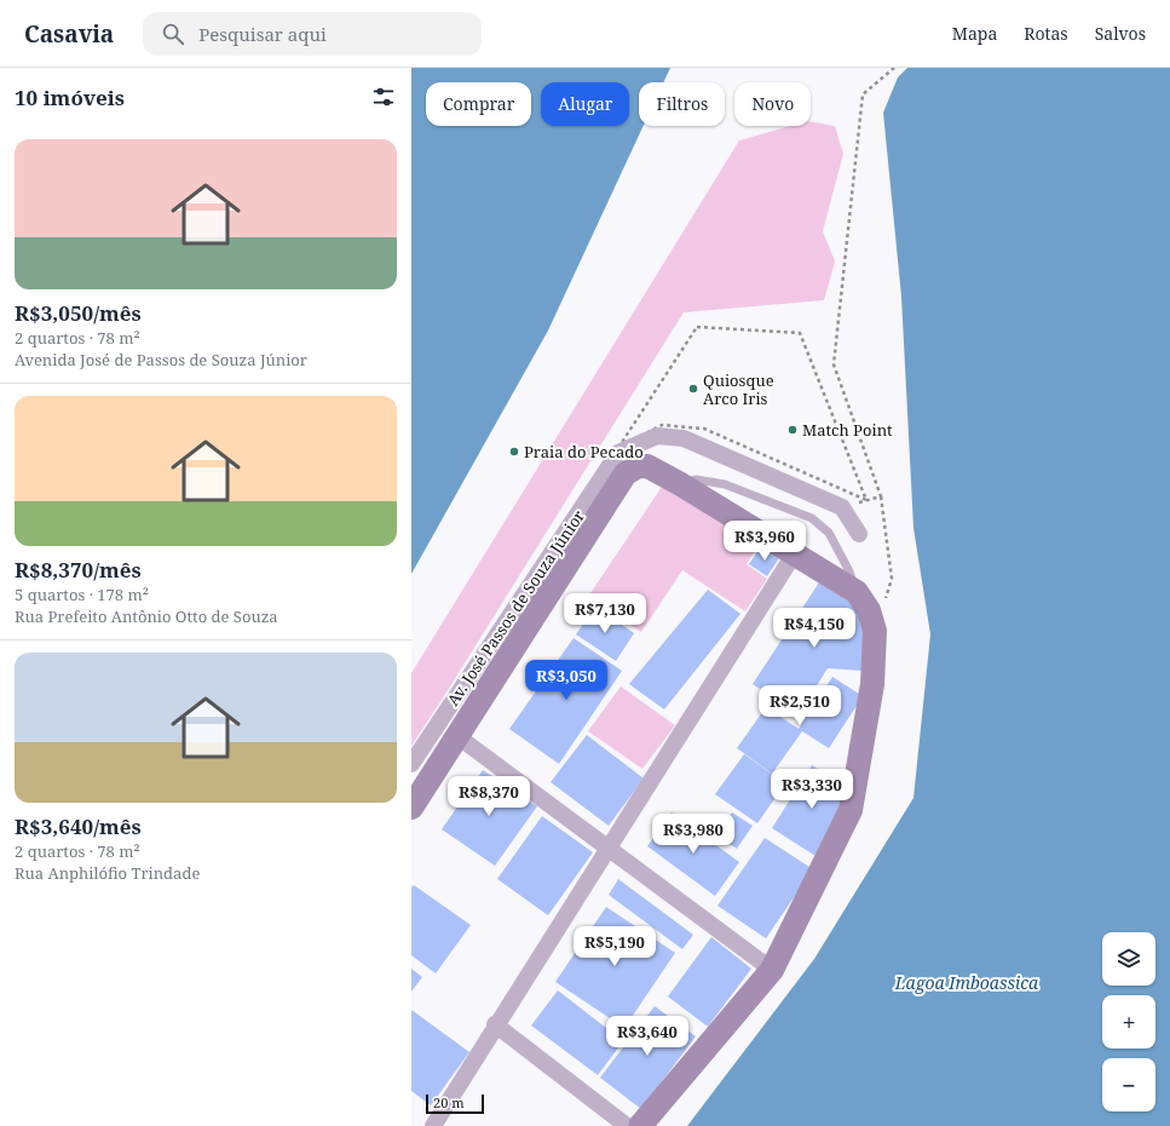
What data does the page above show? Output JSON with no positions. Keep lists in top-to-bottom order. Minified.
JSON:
{"streets":{"street":["Av. José Passos de Souza Júnior"]},"water":["Lagoa Imboassica"],"places":["Quiosque Arco Iris","Match Point","Praia do Pecado"],"scale_bar":"20 m","page":{"header":"Casavia","search":"Pesquisar aqui","nav":["Mapa","Rotas","Salvos"],"heading":"10 imóveis","chip":["Comprar","Alugar","Filtros","Novo"],"list":[{"name":"R$3,050/mês","note":"2 quartos · 78 m² · Avenida José de Passos de Souza Júnior"},{"name":"R$8,370/mês","note":"5 quartos · 178 m² · Rua Prefeito Antônio Otto de Souza"},{"name":"R$3,640/mês","note":"2 quartos · 78 m² · Rua Anphilófio Trindade"}],"price":["R$3,960","R$7,130","R$4,150","R$3,050","R$2,510","R$3,330","R$8,370","R$3,980","R$5,190","R$3,640"],"map_buttons":["+","−"],"scale":"20 m"}}
